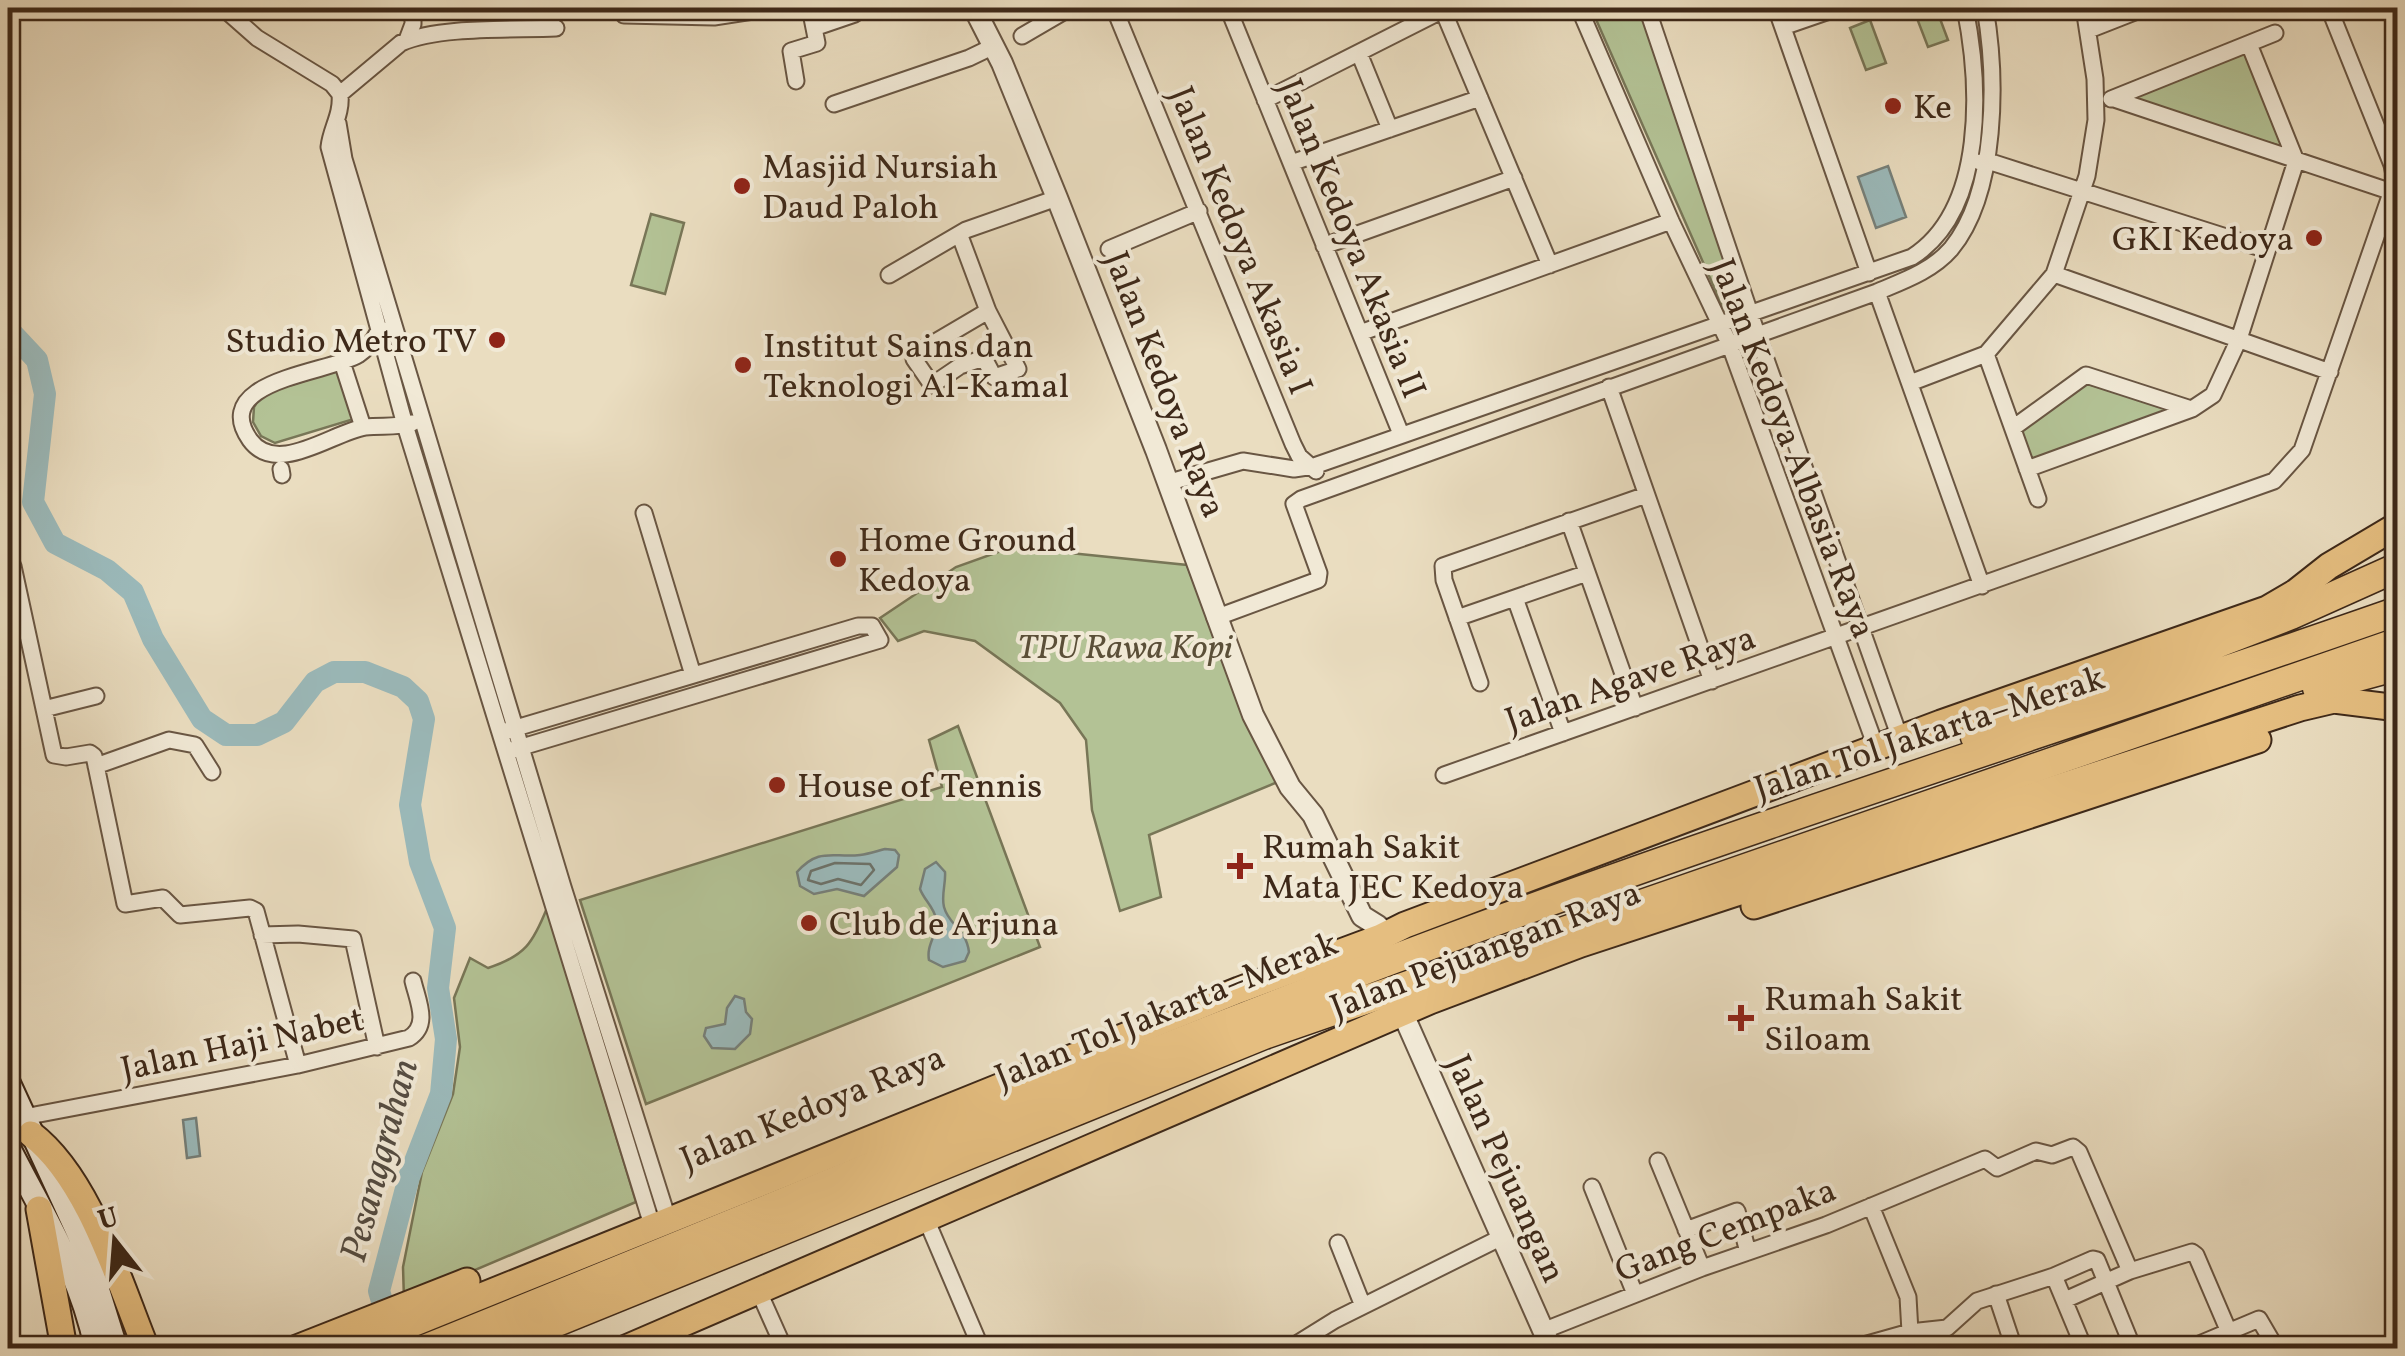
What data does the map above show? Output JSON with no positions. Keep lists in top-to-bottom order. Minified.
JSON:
{"streets":{"highway":["Jalan Tol Jakarta–Merak"],"main road":["Jalan Kedoya Raya","Jalan Pejuangan Raya"],"street":["Jalan Kedoya Akasia II","Jalan Kedoya Akasia I","Jalan Kedoya Albasia Raya","Jalan Agave Raya","Jalan Haji Nabet","Jalan Pejuangan","Gang Cempaka"]},"crossings":[["Jalan Kedoya Raya","Jalan Kedoya Albasia Raya"],["Jalan Kedoya Albasia Raya","Jalan Agave Raya"],["Jalan Pejuangan Raya","Jalan Pejuangan"],["Jalan Pejuangan","Gang Cempaka"]],"water":["Pesanggrahan"],"parks":["TPU Rawa Kopi"],"places":{"other":["Ke","Masjid Nursiah Daud Paloh","GKI Kedoya","Studio Metro TV","Institut Sains dan Teknologi Al-Kamal","Home Ground Kedoya","House of Tennis","Club de Arjuna"],"health":["Rumah Sakit Mata JEC Kedoya","Rumah Sakit Siloam"]},"north":"top"}
